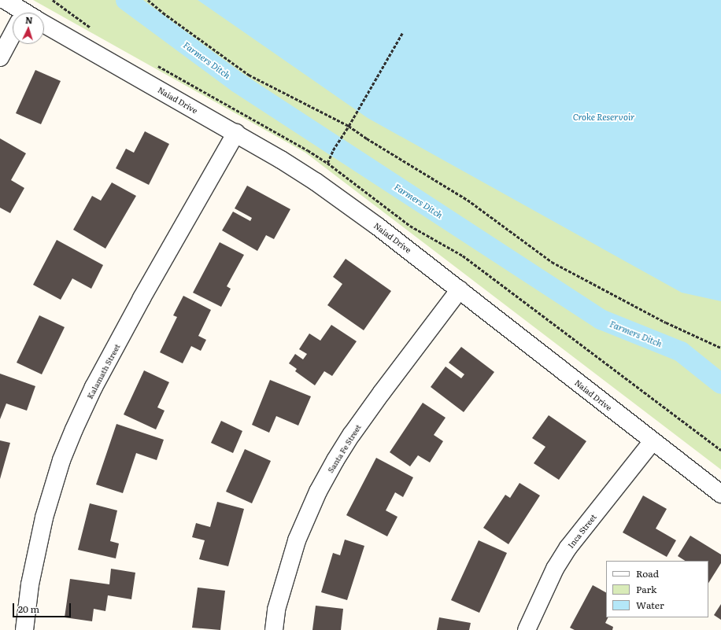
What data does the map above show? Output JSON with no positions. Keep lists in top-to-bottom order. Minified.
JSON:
{"streets":{"street":["Naiad Drive","Kalamath Street","Santa Fe Street","Inca Street"]},"crossings":[["Naiad Drive","Kalamath Street"],["Naiad Drive","Santa Fe Street"],["Naiad Drive","Inca Street"]],"water":["Farmers Ditch","Croke Reservoir"],"legend":["Road","Park","Water"],"scale_bar":"20 m","north":"top"}
